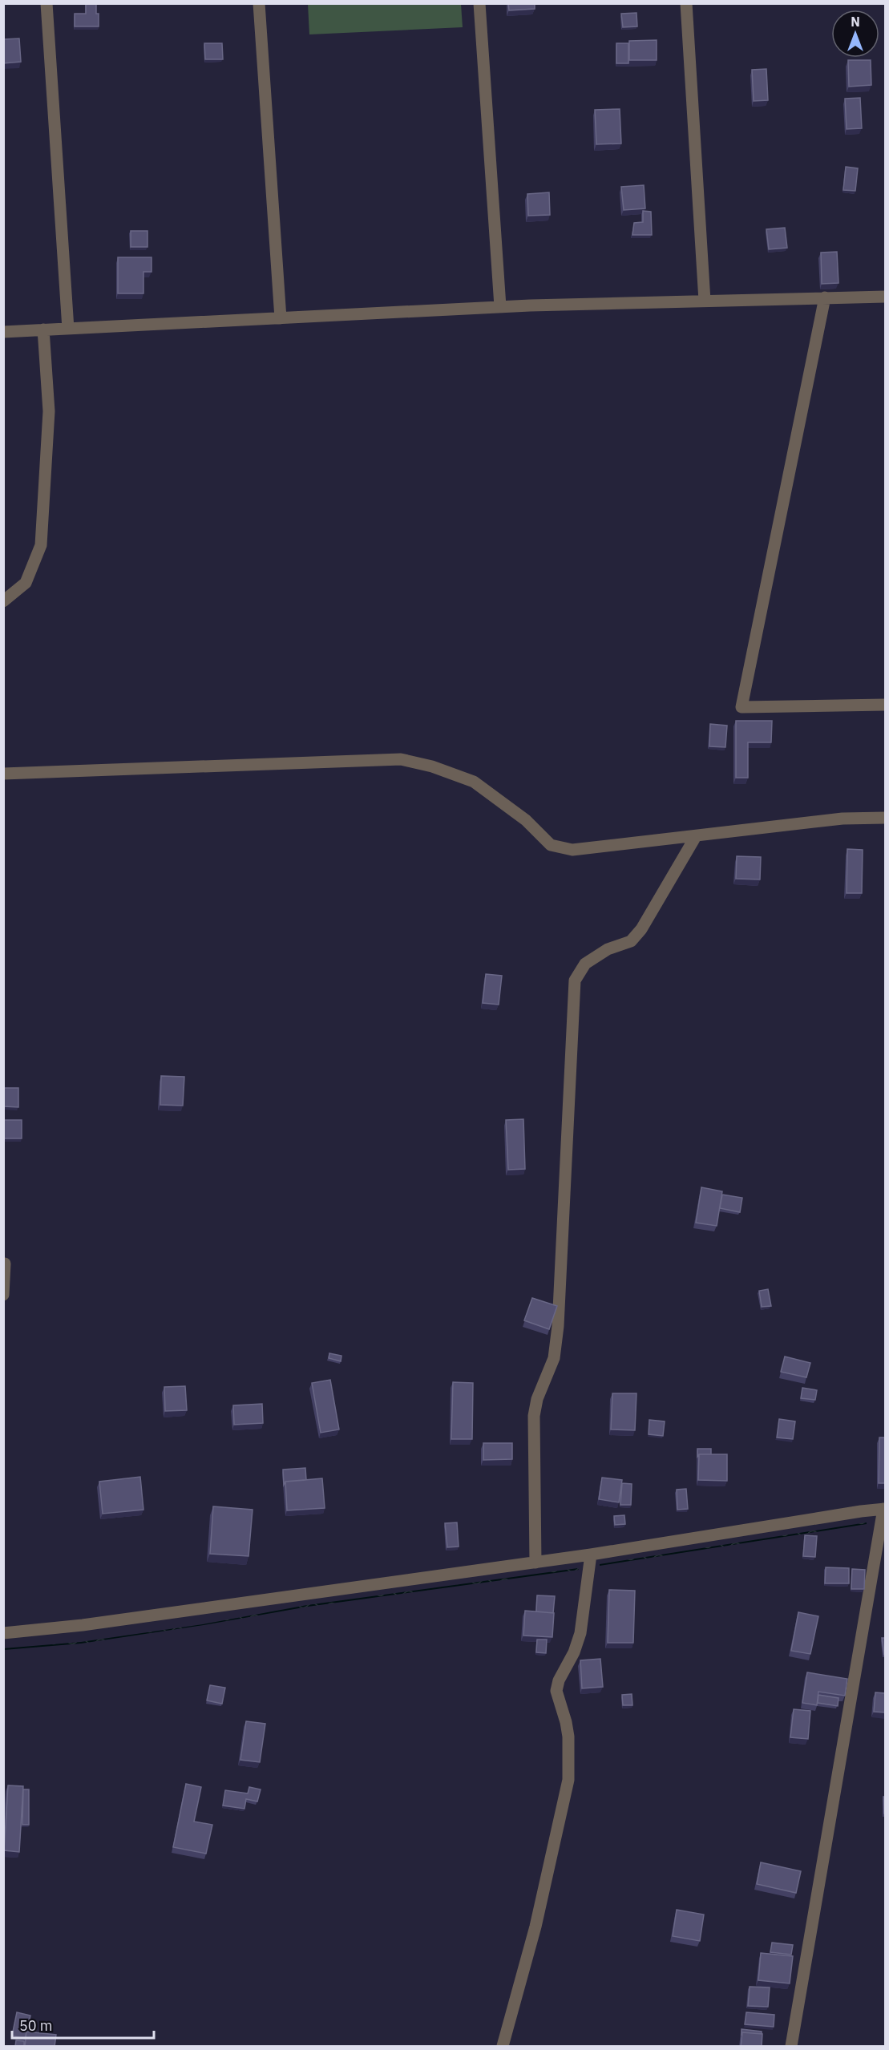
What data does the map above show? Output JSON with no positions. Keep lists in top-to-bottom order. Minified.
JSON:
{"scale_bar":"50 m","north":"top"}
